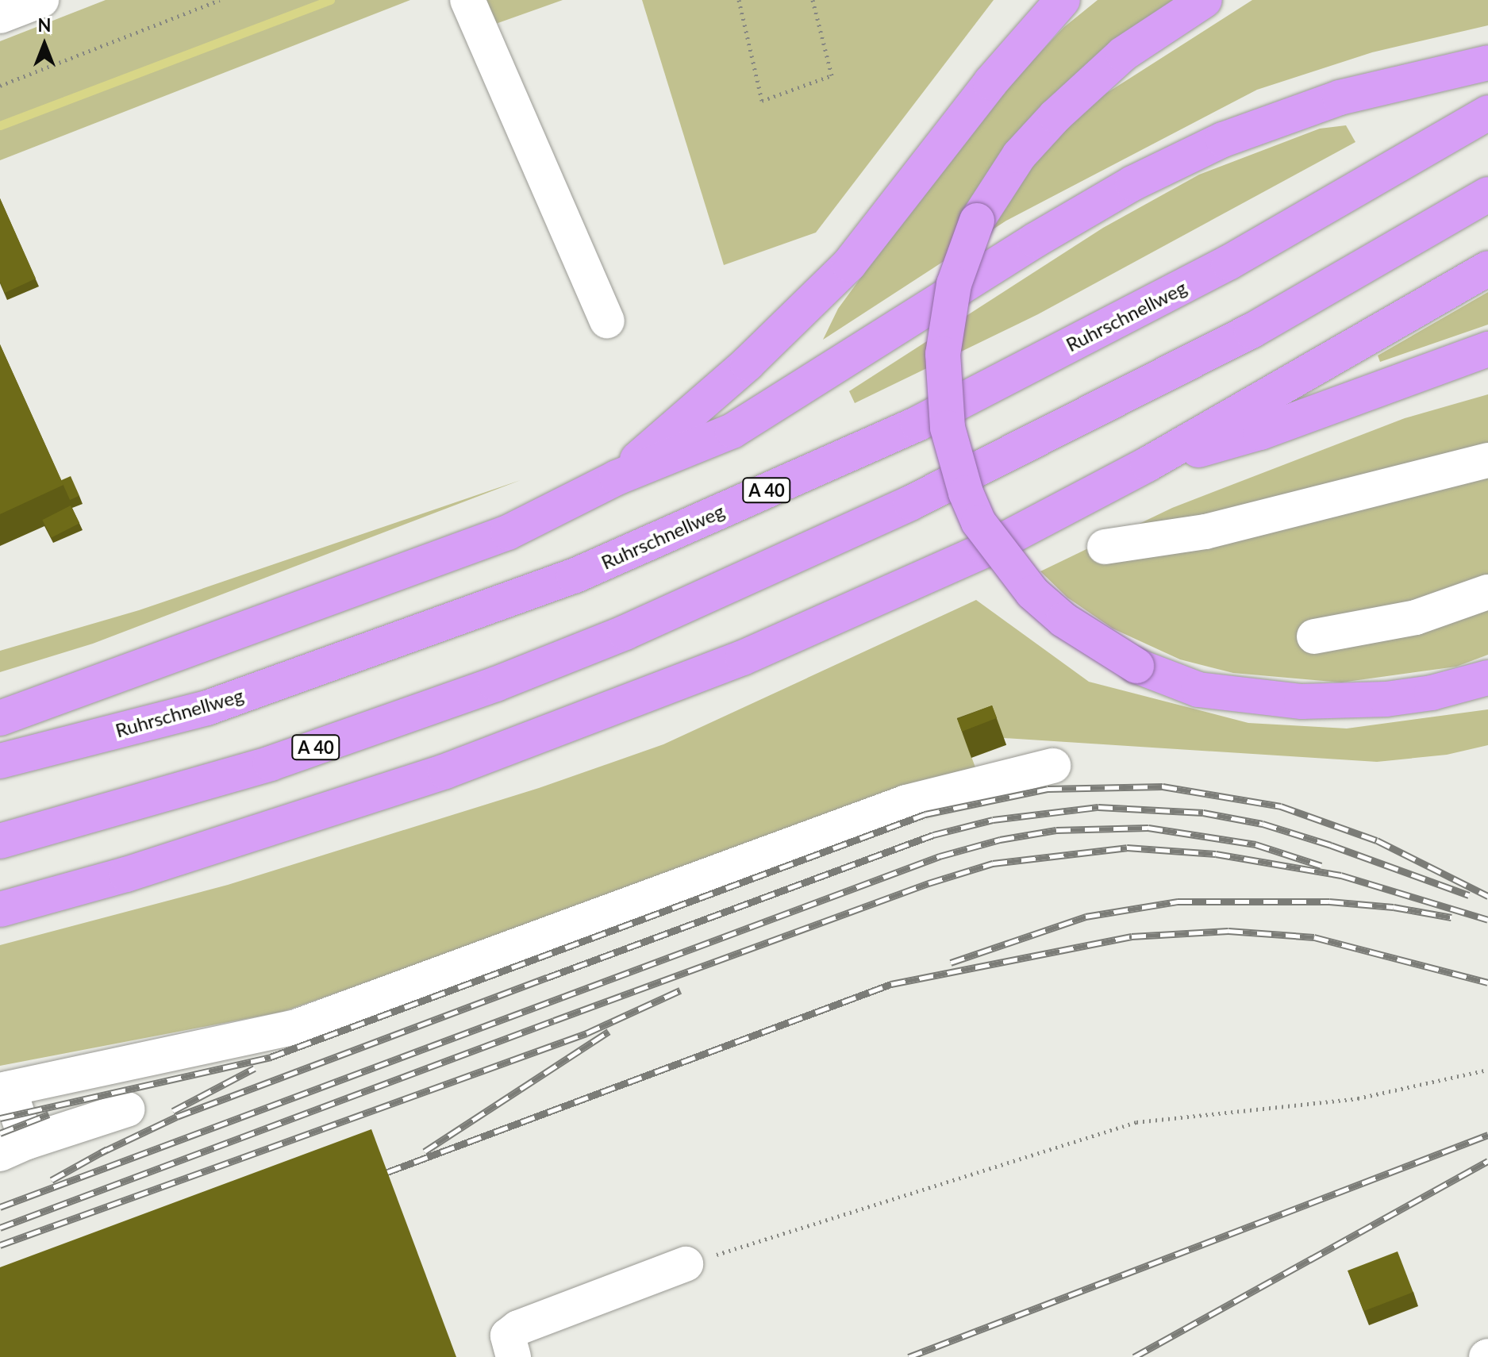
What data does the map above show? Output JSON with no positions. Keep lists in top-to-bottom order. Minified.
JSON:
{"streets":{"highway":["Ruhrschnellweg","A 40"]},"north":"top"}
